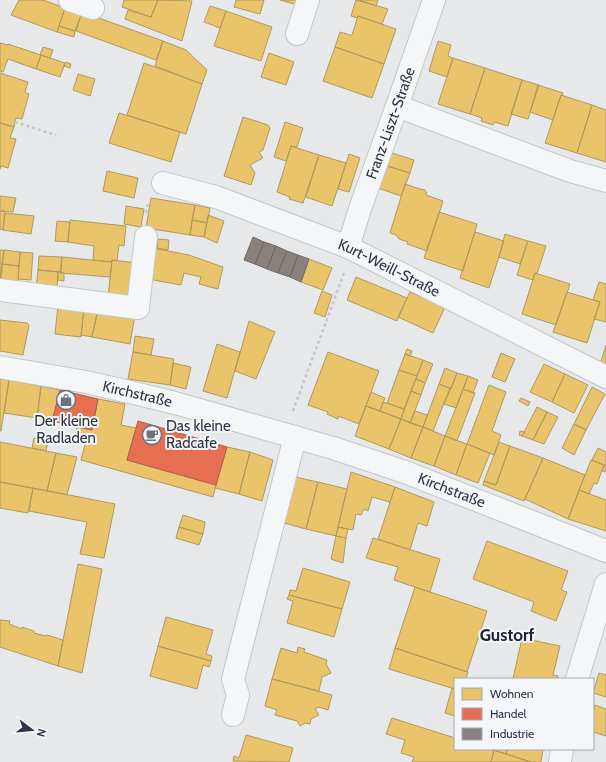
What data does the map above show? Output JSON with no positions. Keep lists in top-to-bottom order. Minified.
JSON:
{"streets":{"street":["Franz-Liszt-Straße","Kurt-Weill-Straße","Kirchstraße"]},"crossings":[["Franz-Liszt-Straße","Kurt-Weill-Straße"]],"districts":["Gustorf"],"places":{"shop":["Der kleine Radladen"],"cafe":["Das kleine Radcafe"]},"legend":["Wohnen","Handel","Industrie"],"north":"right"}
